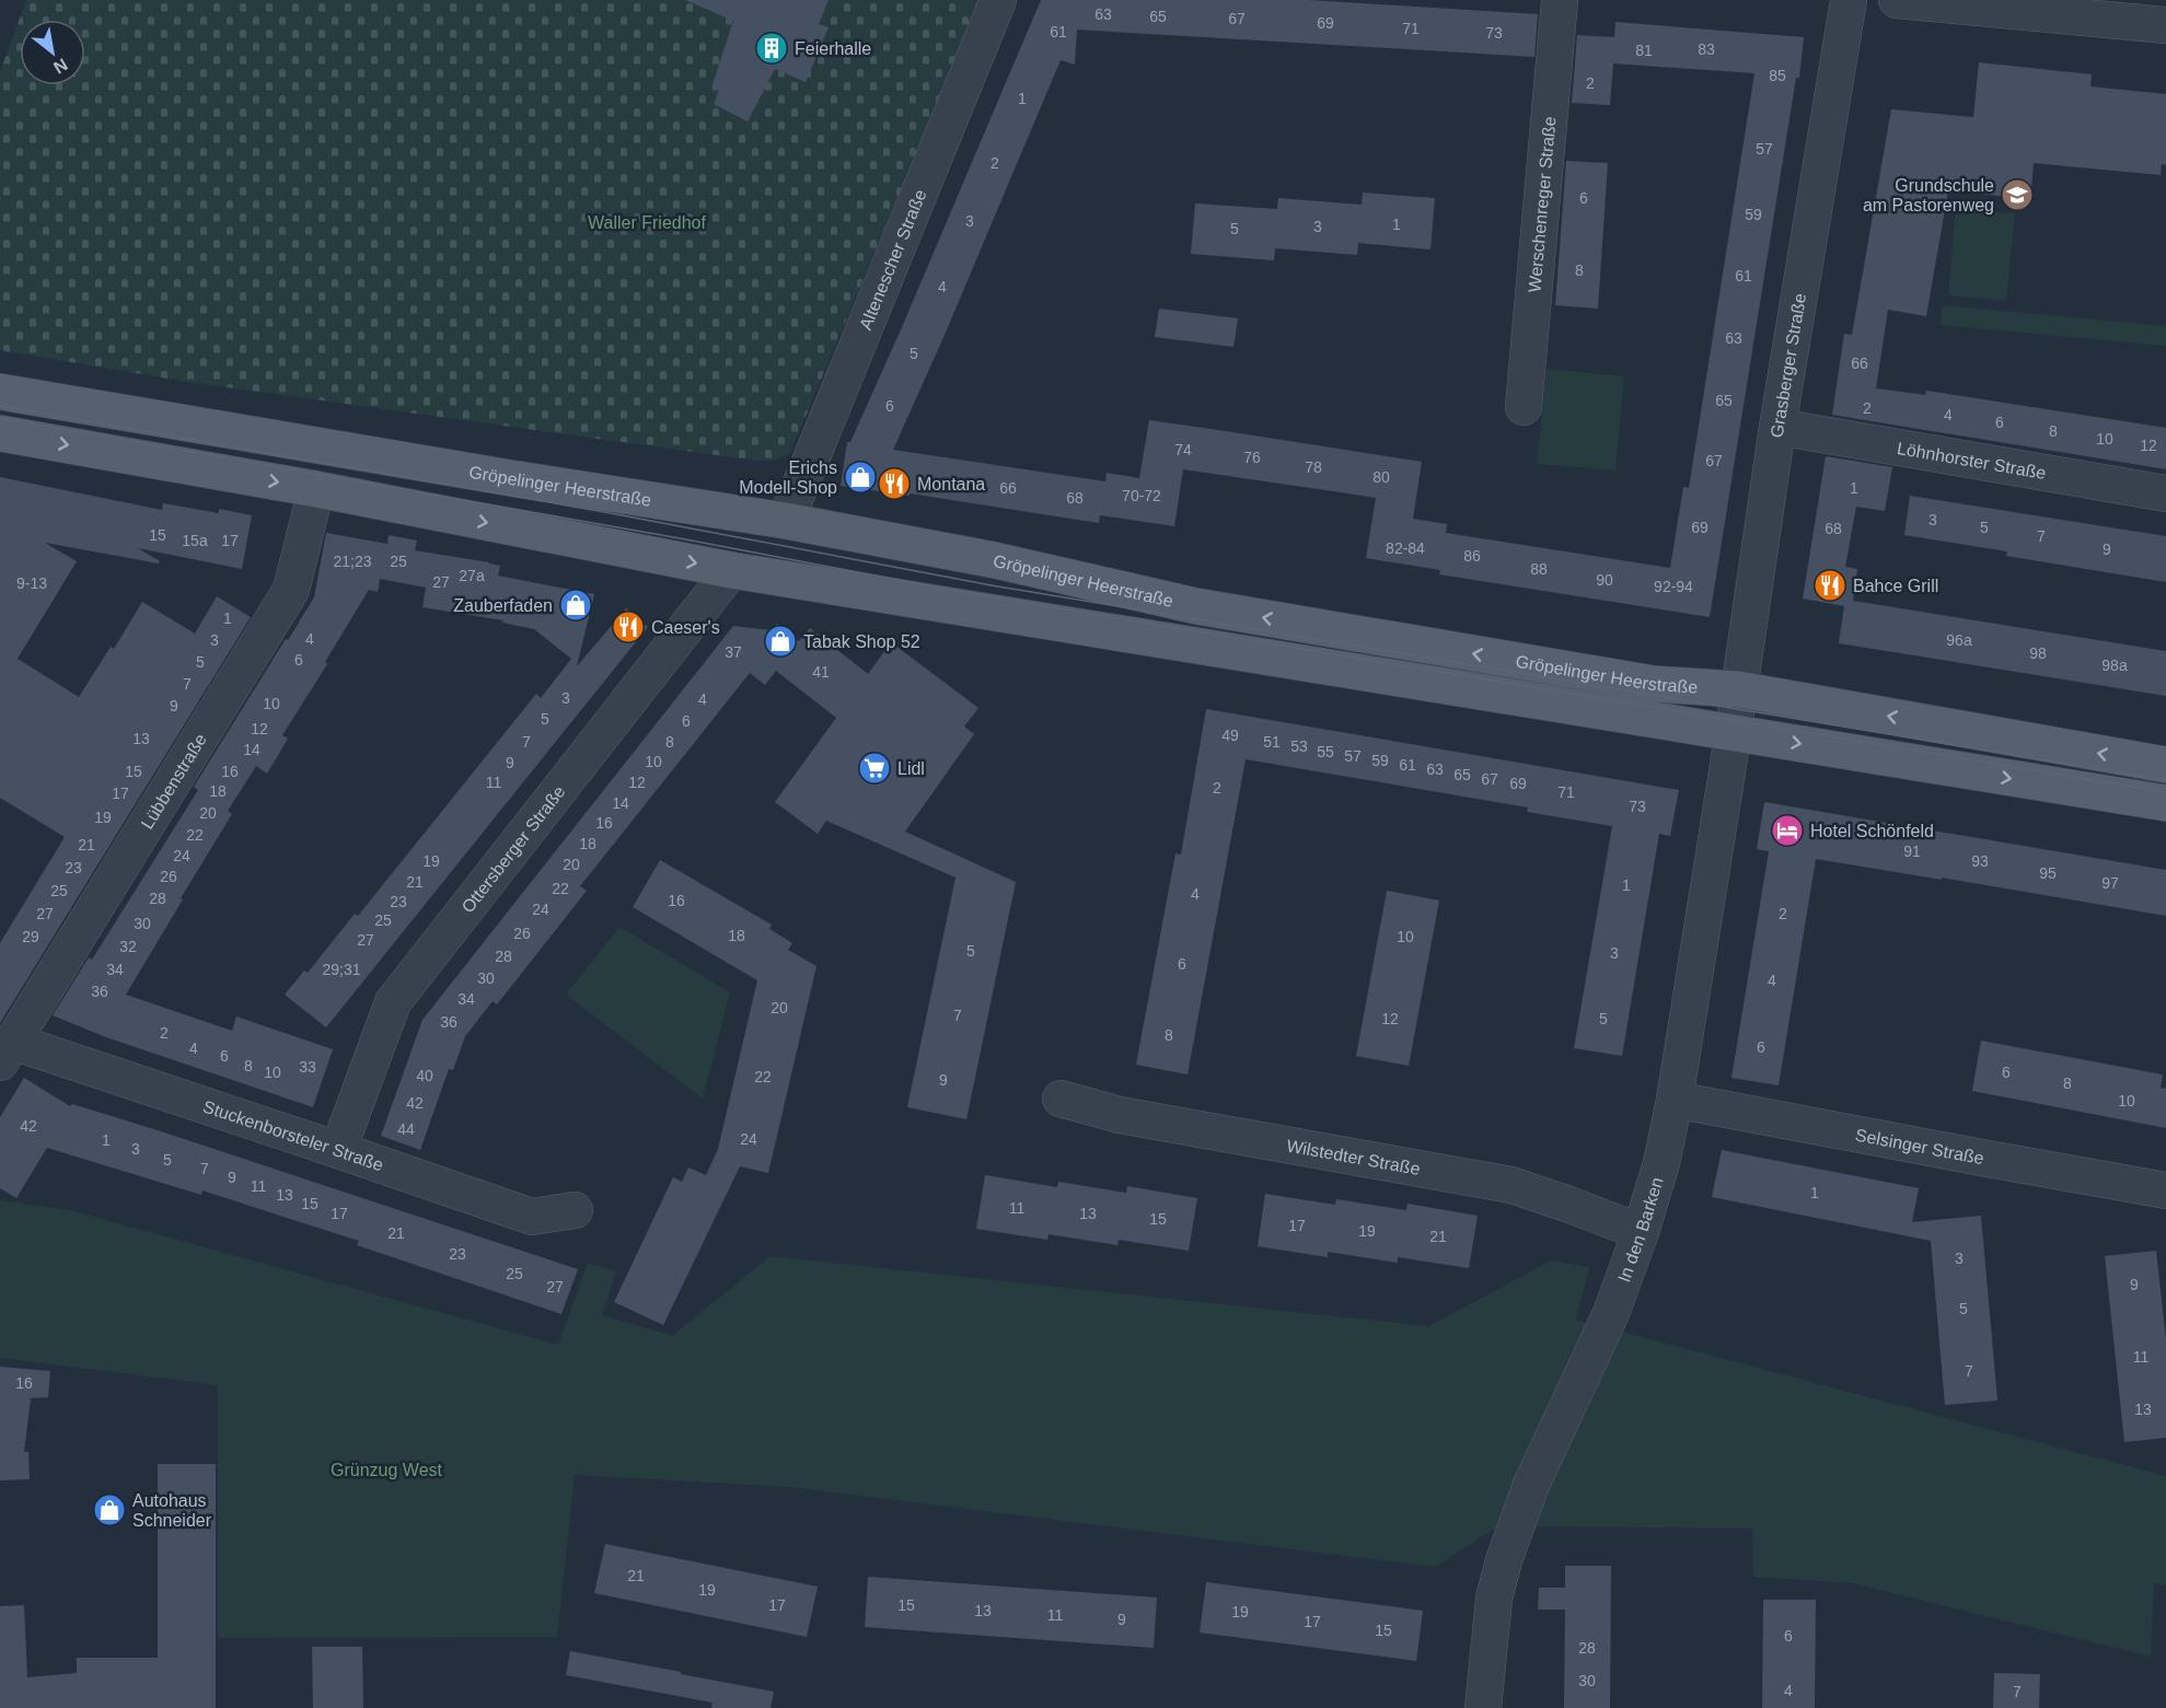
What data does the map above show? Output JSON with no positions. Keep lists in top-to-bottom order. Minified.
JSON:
{"streets":{"main road":["Gröpelinger Heerstraße"],"street":["Werschenreger Straße","Altenescher Straße","Grasberger Straße","Löhnhorster Straße","Lübbenstraße","Ottersberger Straße","Stuckenborsteler Straße","Selsinger Straße","Wilstedter Straße","In den Barken"]},"crossings":[["Altenescher Straße","Gröpelinger Heerstraße"],["Grasberger Straße","Löhnhorster Straße"],["Grasberger Straße","Gröpelinger Heerstraße"],["Grasberger Straße","In den Barken"],["Gröpelinger Heerstraße","Lübbenstraße"],["Gröpelinger Heerstraße","Ottersberger Straße"],["Gröpelinger Heerstraße","In den Barken"],["Lübbenstraße","Stuckenborsteler Straße"],["Ottersberger Straße","Stuckenborsteler Straße"],["Selsinger Straße","In den Barken"],["Wilstedter Straße","In den Barken"]],"parks":["Waller Friedhof","Grünzug West"],"places":{"building":["Feierhalle"],"school or university":["Grundschule am Pastorenweg"],"shop":["Erichs Modell-Shop","Zauberfaden","Tabak Shop 52","Autohaus Schneider"],"restaurant":["Montana","Bahce Grill","Caeser's"],"supermarket":["Lidl"],"hotel":["Hotel Schönfeld"]},"house_numbers":["63","65","67","69","71","61","73","83","81","85","2","1","57","2","6","59","3","1","3","5","8","61","4","63","5","66","65","6","2","4","6","8","10","12","74","76","67","78","80","66","1","70-72","68","3","69","5","68","15","7","15a","17","82-84","9","86","21;23","25","88","27a","90","27","9-13","92-94","1","4","3","96a","37","98","6","5","98a","41","7","3","4","10","9","5","6","12","49","13","7","8","51","53","14","55","57","59","10","9","61","63","15","16","65","67","11","12","69","2","18","71","17","14","73","20","19","16","22","18","21","91","24","19","93","20","23","95","26","21","97","1","22","25","4","28","16","23","24","27","2","25","30","26","18","29","10","27","32","5","3","28","6","34","29;31","30","4","36","34","20","7","12","5","36","2","8","6","4","6","8","33","10","6","40","22","9","8","10","42","42","44","24","1","3","5","7","9","11","1","13","15","11","17","13","15","17","19","21","21","23","3","25","9","27","5","11","7","16","13","21","19","17","15","13","19","11","9","17","15","6","28","30","4","7"],"north":"bottom right"}
